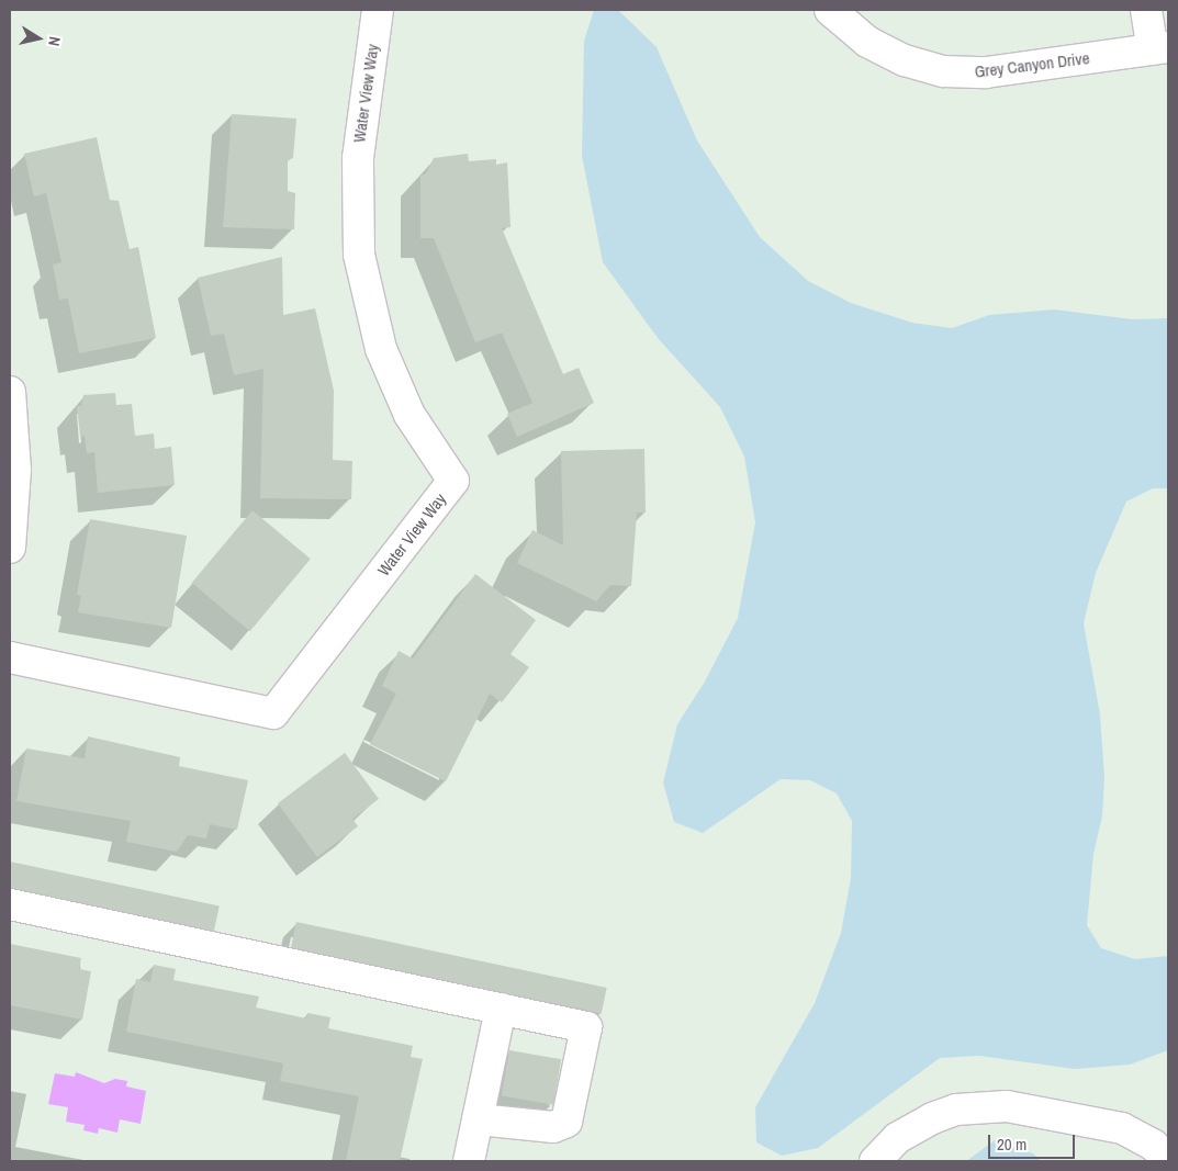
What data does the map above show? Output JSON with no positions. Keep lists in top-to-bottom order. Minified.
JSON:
{"streets":{"street":["Grey Canyon Drive","Water View Way"]},"scale_bar":"20 m","north":"right"}
